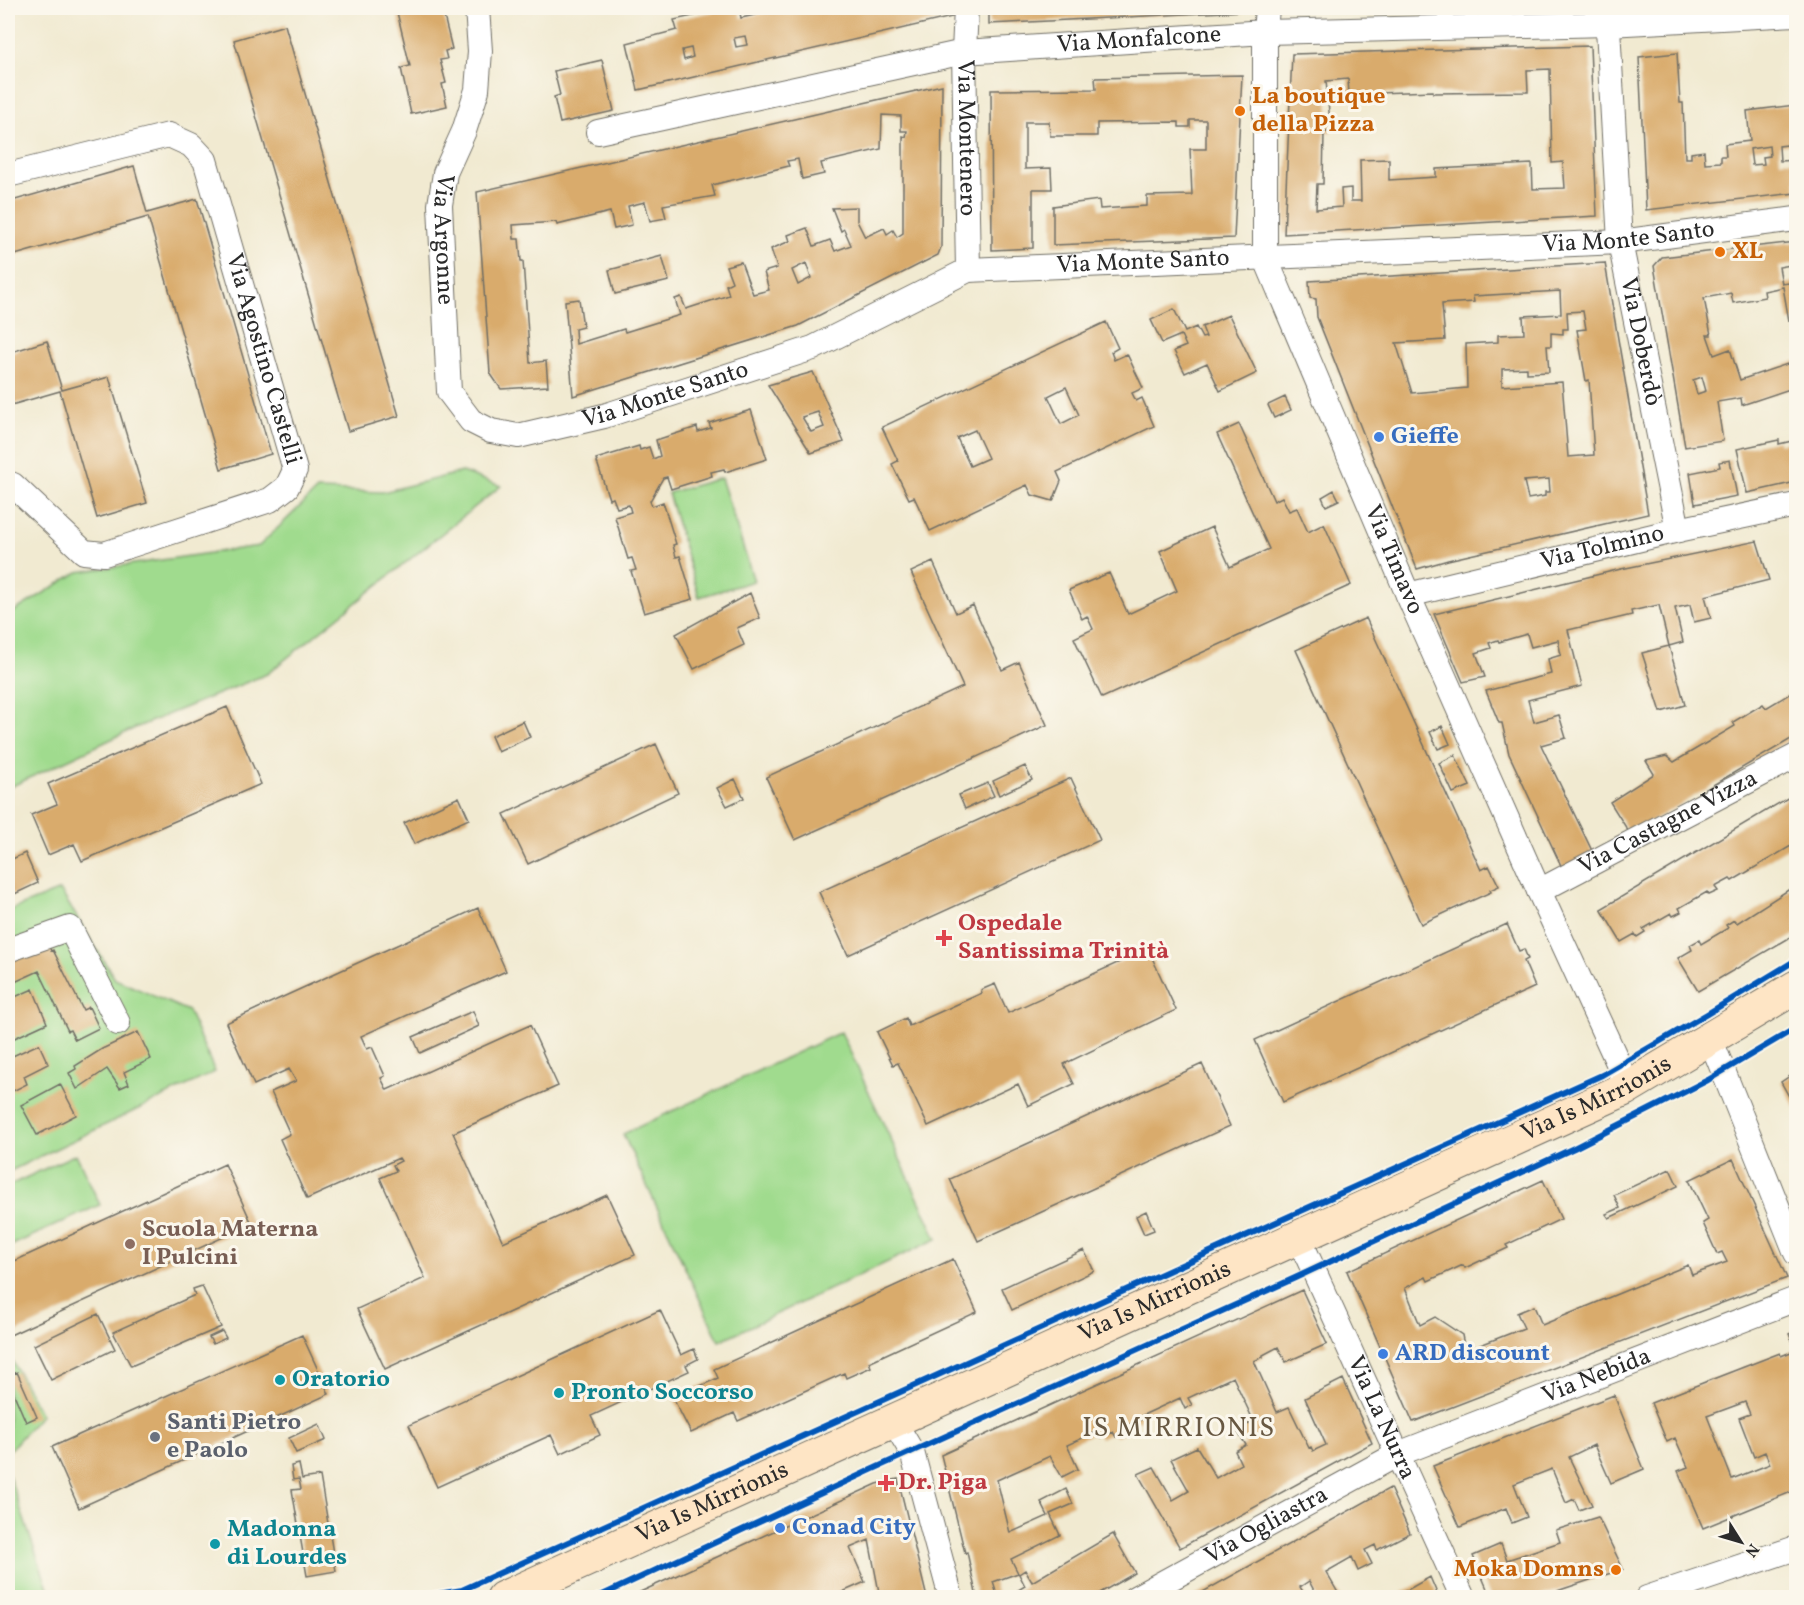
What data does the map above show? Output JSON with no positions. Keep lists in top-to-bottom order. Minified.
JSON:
{"streets":{"street":["Via Monfalcone","Via Montenero","Via Monte Santo","Via Argonne","Via Doberdò","Via Agostino Castelli","Via Tolmino","Via Timavo","Via Castagne Vizza","Via Is Mirrionis","Via Nebida","Via La Nurra","Via Ogliastra"]},"crossings":[["Via Monfalcone","Via Montenero"],["Via Monfalcone","Via Doberdò"],["Via Monfalcone","Via Timavo"],["Via Montenero","Via Monte Santo"],["Via Monte Santo","Via Argonne"],["Via Monte Santo","Via Doberdò"],["Via Monte Santo","Via Timavo"],["Via Doberdò","Via Tolmino"],["Via Tolmino","Via Timavo"],["Via Timavo","Via Castagne Vizza"],["Via Timavo","Via Is Mirrionis"],["Via Is Mirrionis","Via La Nurra"],["Via Nebida","Via La Nurra"],["Via Nebida","Via Ogliastra"],["Via La Nurra","Via Ogliastra"]],"districts":["IS MIRRIONIS"],"places":{"other":["La boutique della Pizza","XL","Gieffe","Scuola Materna I Pulcini","ARD discount","Oratorio","Pronto Soccorso","Santi Pietro e Paolo","Conad City","Madonna di Lourdes","Moka Domns"],"health":["Ospedale Santissima Trinità","Dr. Piga"]},"north":"bottom right"}
